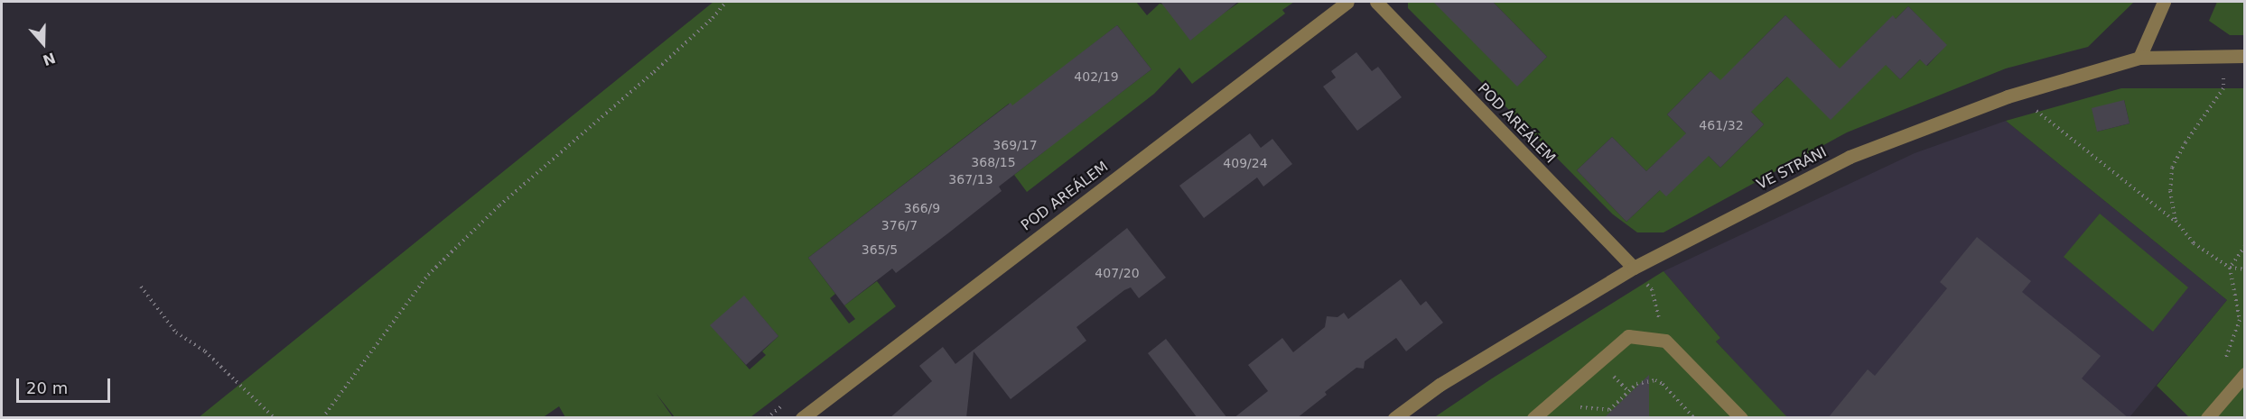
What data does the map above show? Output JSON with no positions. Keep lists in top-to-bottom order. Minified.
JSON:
{"streets":{"street":["POD AREÁLEM","VE STRÁNI"]},"crossings":[["POD AREÁLEM","VE STRÁNI"]],"house_numbers":["402/19","461/32","369/17","368/15","409/24","367/13","366/9","376/7","365/5","407/20"],"scale_bar":"20 m","north":"bottom"}
